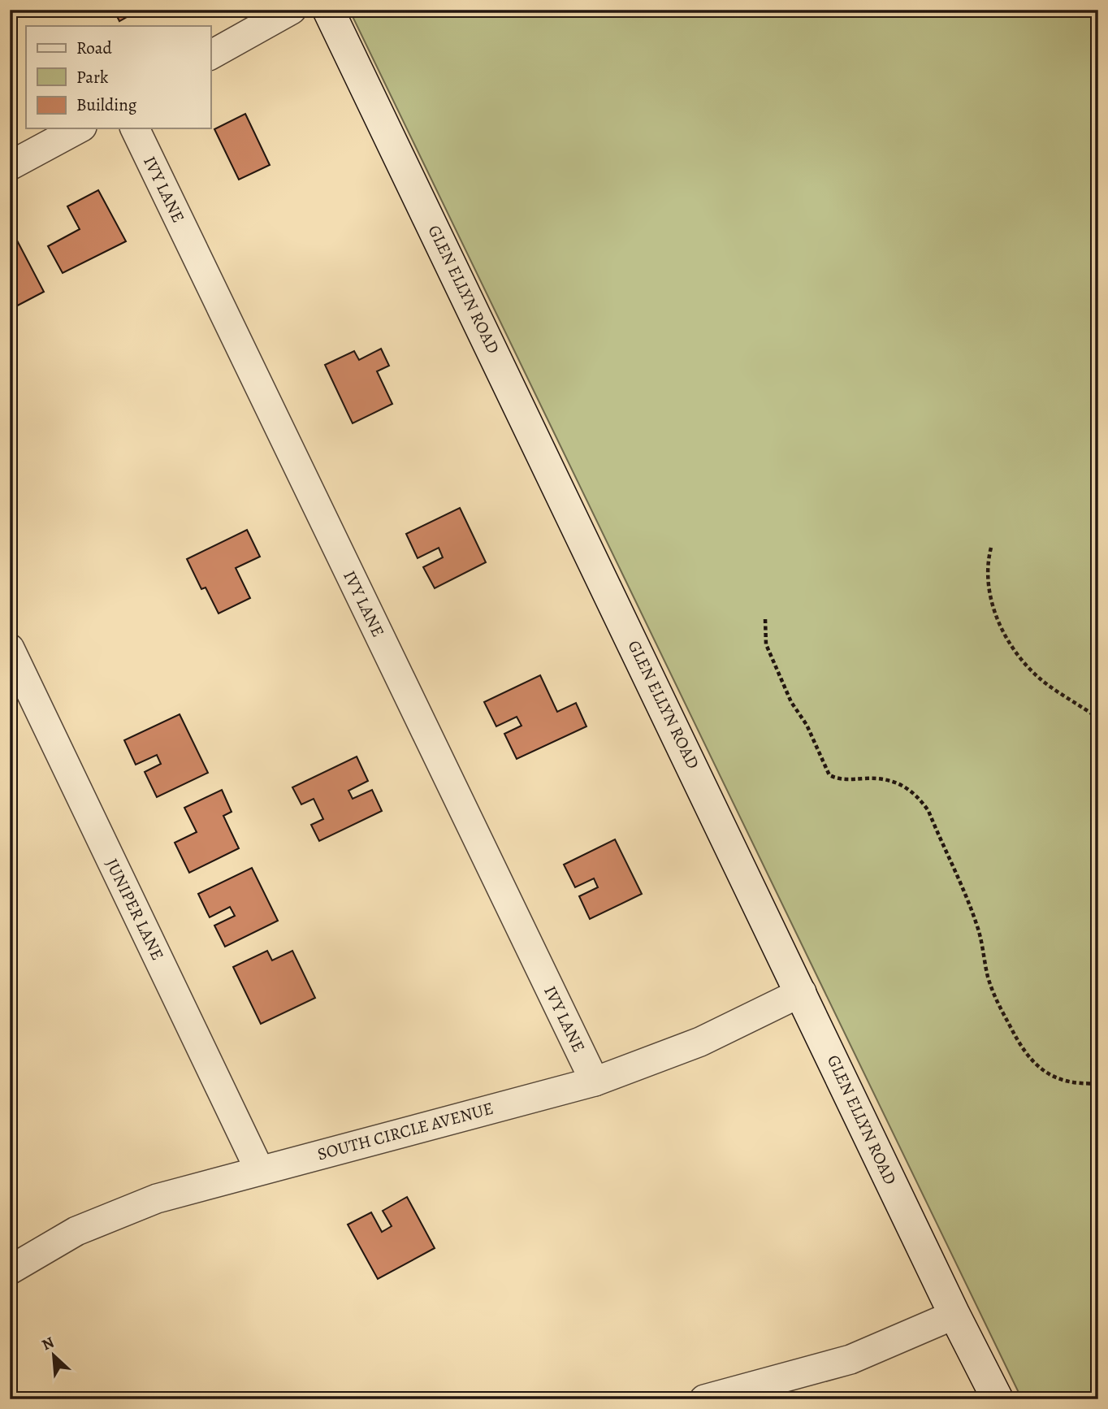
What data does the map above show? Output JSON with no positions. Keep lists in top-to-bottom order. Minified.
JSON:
{"streets":{"street":["IVY LANE","GLEN ELLYN ROAD","JUNIPER LANE","SOUTH CIRCLE AVENUE"]},"crossings":[["IVY LANE","SOUTH CIRCLE AVENUE"],["GLEN ELLYN ROAD","SOUTH CIRCLE AVENUE"],["JUNIPER LANE","SOUTH CIRCLE AVENUE"]],"legend":["Road","Park","Building"],"north":"top left"}
